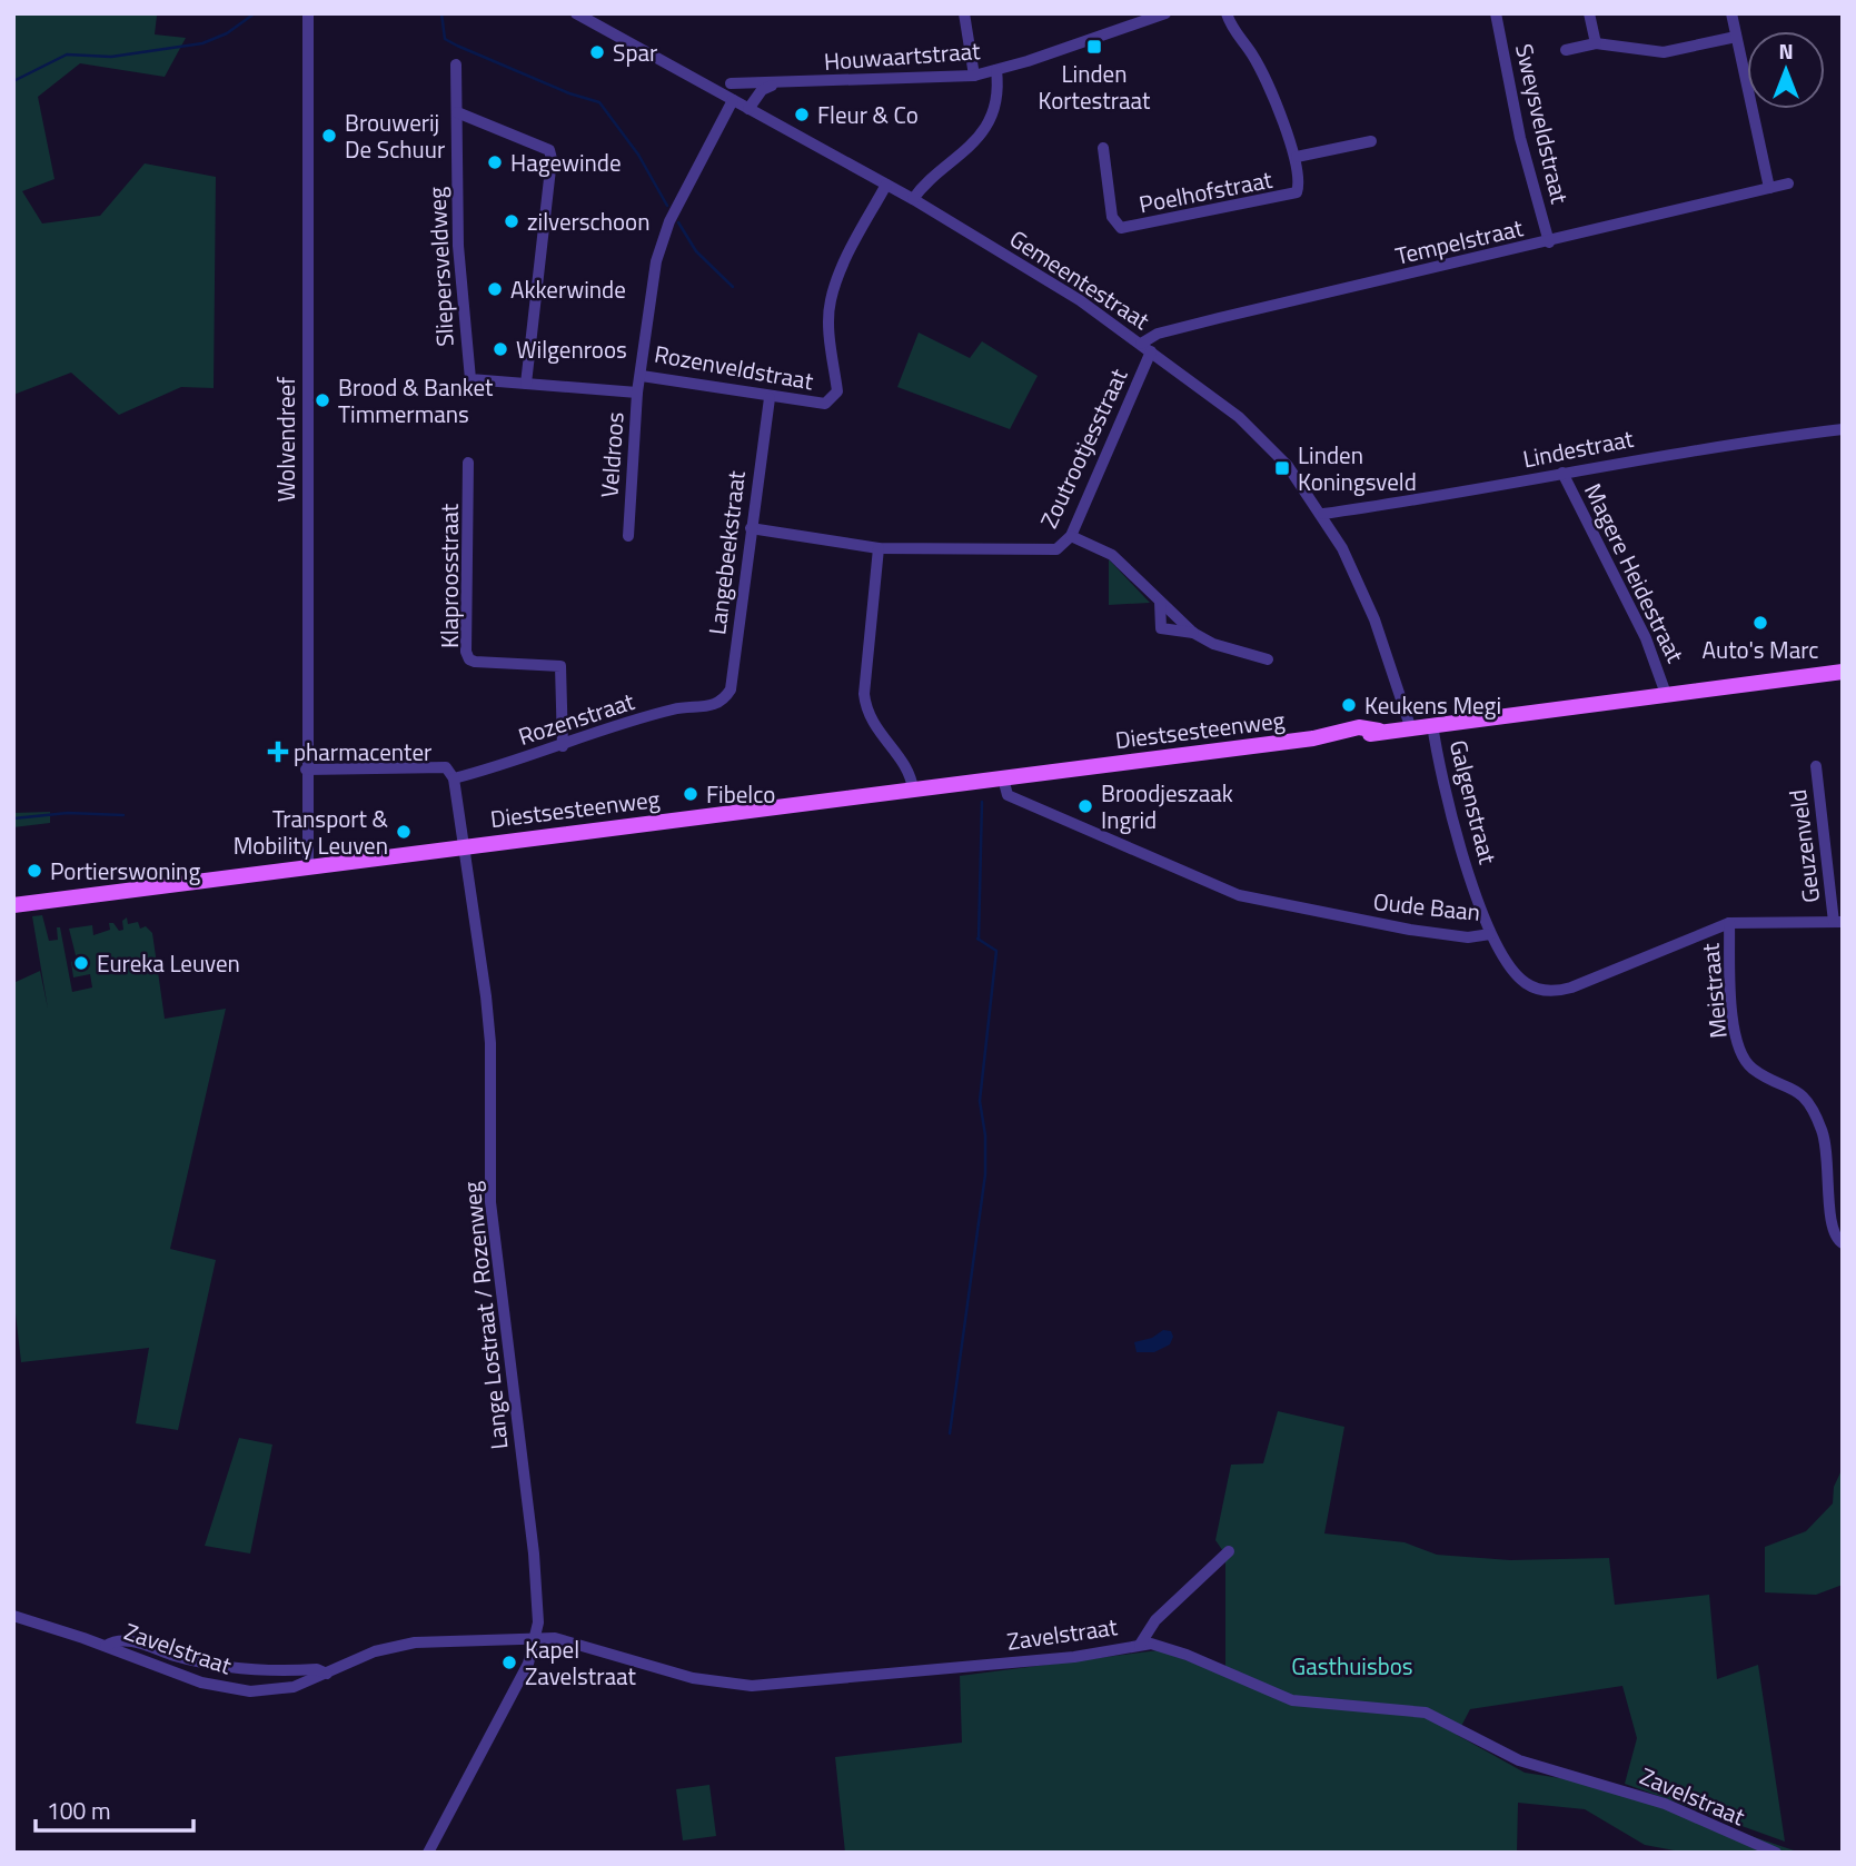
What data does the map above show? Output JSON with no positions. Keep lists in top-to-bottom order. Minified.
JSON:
{"streets":{"main road":["Diestsesteenweg"],"street":["Houwaartstraat","Sweysveldstraat","Poelhofstraat","Tempelstraat","Sliepersveldweg","Gemeentestraat","Rozenveldstraat","Wolvendreef","Zoutrootjesstraat","Lindestraat","Veldroos","Langebeekstraat","Magere Heidestraat","Klaproosstraat","Rozenstraat","Galgenstraat","Geuzenveld","Oude Baan","Meistraat","Lange Lostraat / Rozenweg","Zavelstraat"]},"crossings":[["Sweysveldstraat","Tempelstraat"],["Tempelstraat","Gemeentestraat"],["Tempelstraat","Zoutrootjesstraat"],["Gemeentestraat","Rozenveldstraat"],["Gemeentestraat","Zoutrootjesstraat"],["Gemeentestraat","Lindestraat"],["Gemeentestraat","Diestsesteenweg"],["Rozenveldstraat","Veldroos"],["Rozenveldstraat","Langebeekstraat"],["Wolvendreef","Diestsesteenweg"],["Zoutrootjesstraat","Langebeekstraat"],["Lindestraat","Magere Heidestraat"],["Langebeekstraat","Rozenstraat"],["Magere Heidestraat","Diestsesteenweg"],["Klaproosstraat","Rozenstraat"],["Diestsesteenweg","Galgenstraat"],["Diestsesteenweg","Oude Baan"],["Diestsesteenweg","Lange Lostraat / Rozenweg"],["Galgenstraat","Oude Baan"],["Geuzenveld","Oude Baan"],["Oude Baan","Meistraat"],["Lange Lostraat / Rozenweg","Zavelstraat"]],"parks":["Gasthuisbos"],"places":{"transit":["Linden Kortestraat","Linden Koningsveld"],"other":["Spar","Fleur & Co","Brouwerij De Schuur","Hagewinde","zilverschoon","Akkerwinde","Wilgenroos","Brood & Banket Timmermans","Auto's Marc","Keukens Megi","Fibelco","Broodjeszaak Ingrid","Transport & Mobility Leuven","Portierswoning","Eureka Leuven","Kapel Zavelstraat"],"health":["pharmacenter"]},"scale_bar":"100 m","north":"top"}
